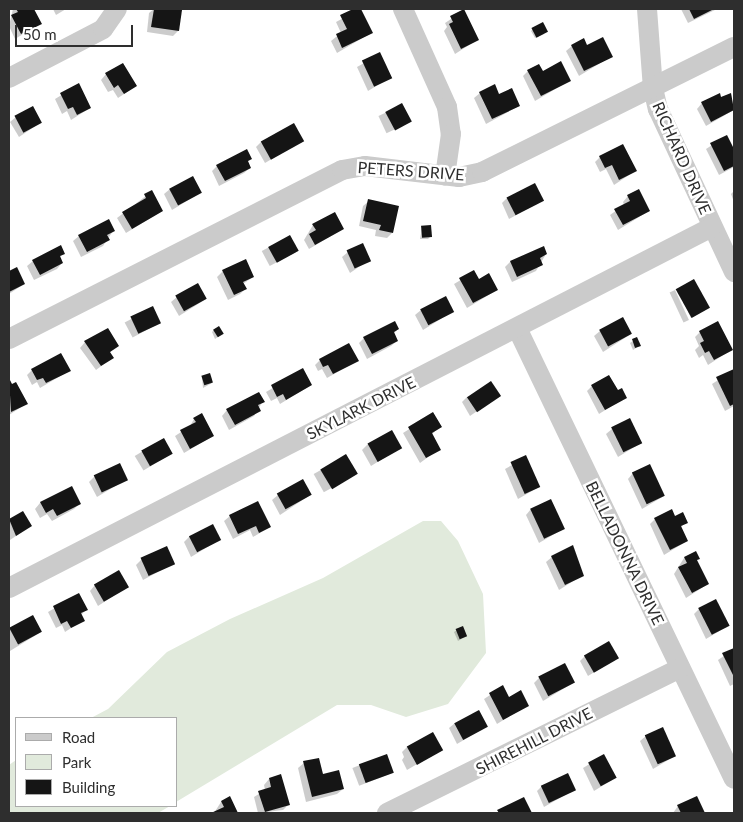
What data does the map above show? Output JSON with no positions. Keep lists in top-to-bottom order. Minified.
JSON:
{"streets":{"street":["RICHARD DRIVE","PETERS DRIVE","SKYLARK DRIVE","BELLADONNA DRIVE","SHIREHILL DRIVE"]},"crossings":[["RICHARD DRIVE","PETERS DRIVE"],["RICHARD DRIVE","SKYLARK DRIVE"],["SKYLARK DRIVE","BELLADONNA DRIVE"],["BELLADONNA DRIVE","SHIREHILL DRIVE"]],"legend":["Road","Park","Building"],"scale_bar":"50 m"}
